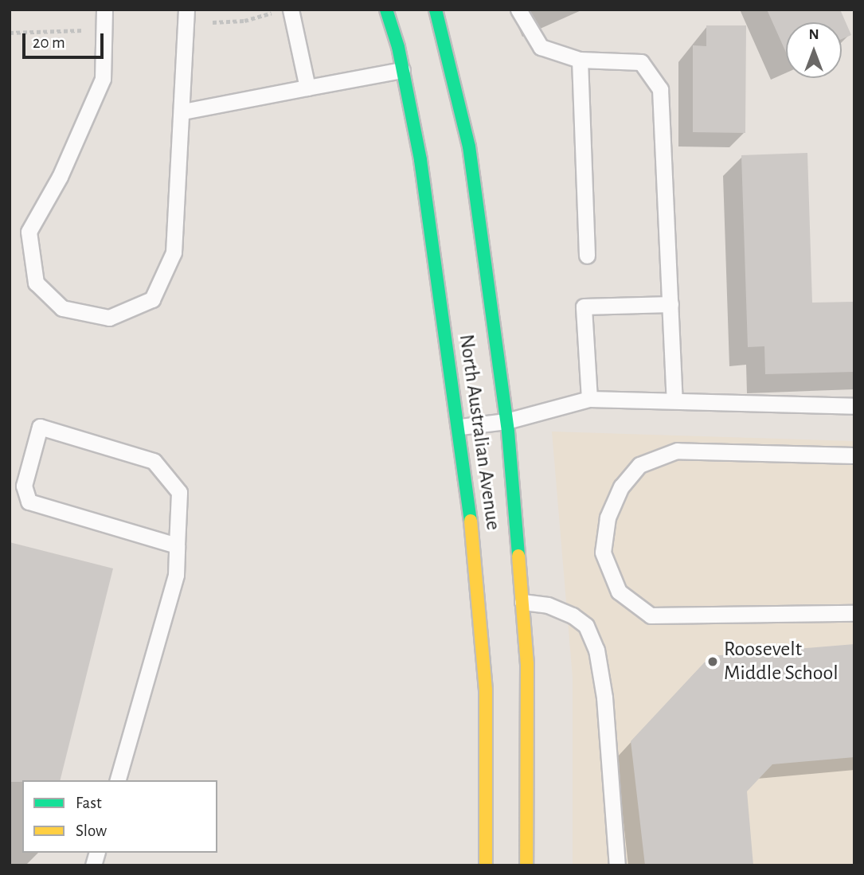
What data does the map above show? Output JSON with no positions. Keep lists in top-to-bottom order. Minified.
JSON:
{"streets":{"main road":["North Australian Avenue"]},"places":["Roosevelt Middle School"],"legend":["Fast","Slow"],"scale_bar":"20 m","north":"top"}
